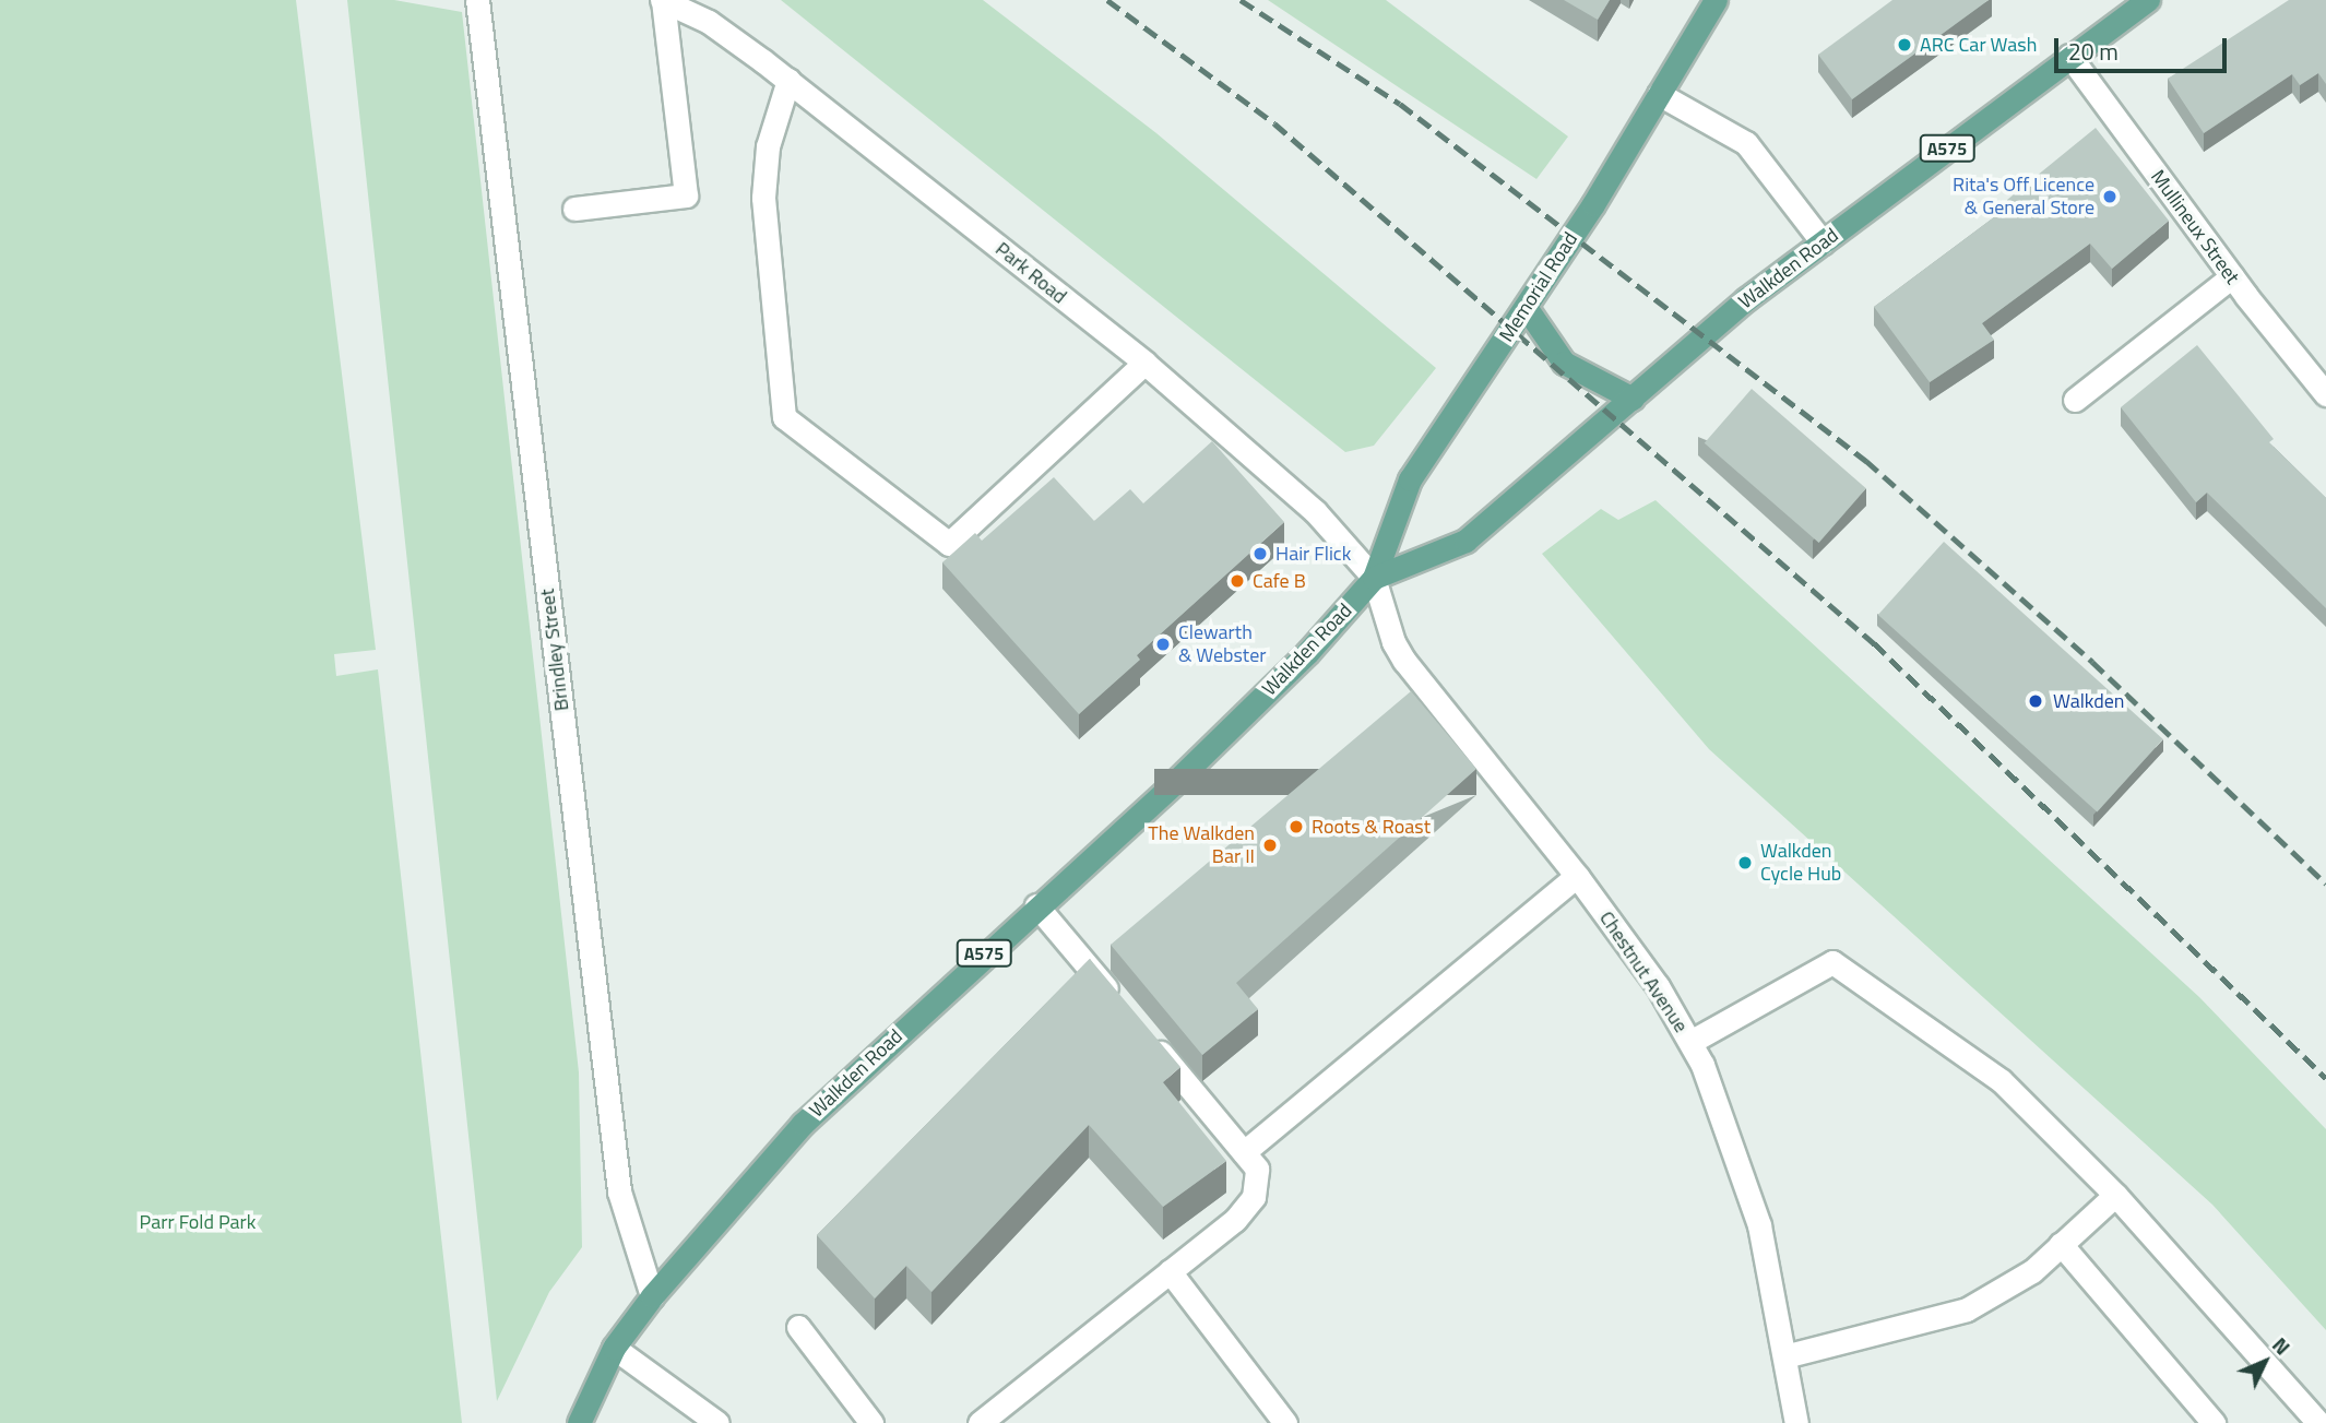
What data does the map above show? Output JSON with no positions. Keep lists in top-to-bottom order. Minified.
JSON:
{"streets":{"main road":["A575","Walkden Road","Memorial Road"],"street":["Mullineux Street","Park Road","Brindley Street","Chestnut Avenue"]},"crossings":[["Mullineux Street","Walkden Road"],["Walkden Road","Park Road"],["Walkden Road","Memorial Road"],["Walkden Road","Brindley Street"],["Walkden Road","Chestnut Avenue"],["Park Road","Memorial Road"],["Park Road","Chestnut Avenue"],["Memorial Road","Chestnut Avenue"]],"parks":["Parr Fold Park"],"places":["ARC Car Wash","Rita's Off Licence & General Store","Hair Flick","Cafe B","Clewarth & Webster","Walkden","Roots & Roast","The Walkden Bar II","Walkden Cycle Hub"],"scale_bar":"20 m","north":"top right"}
